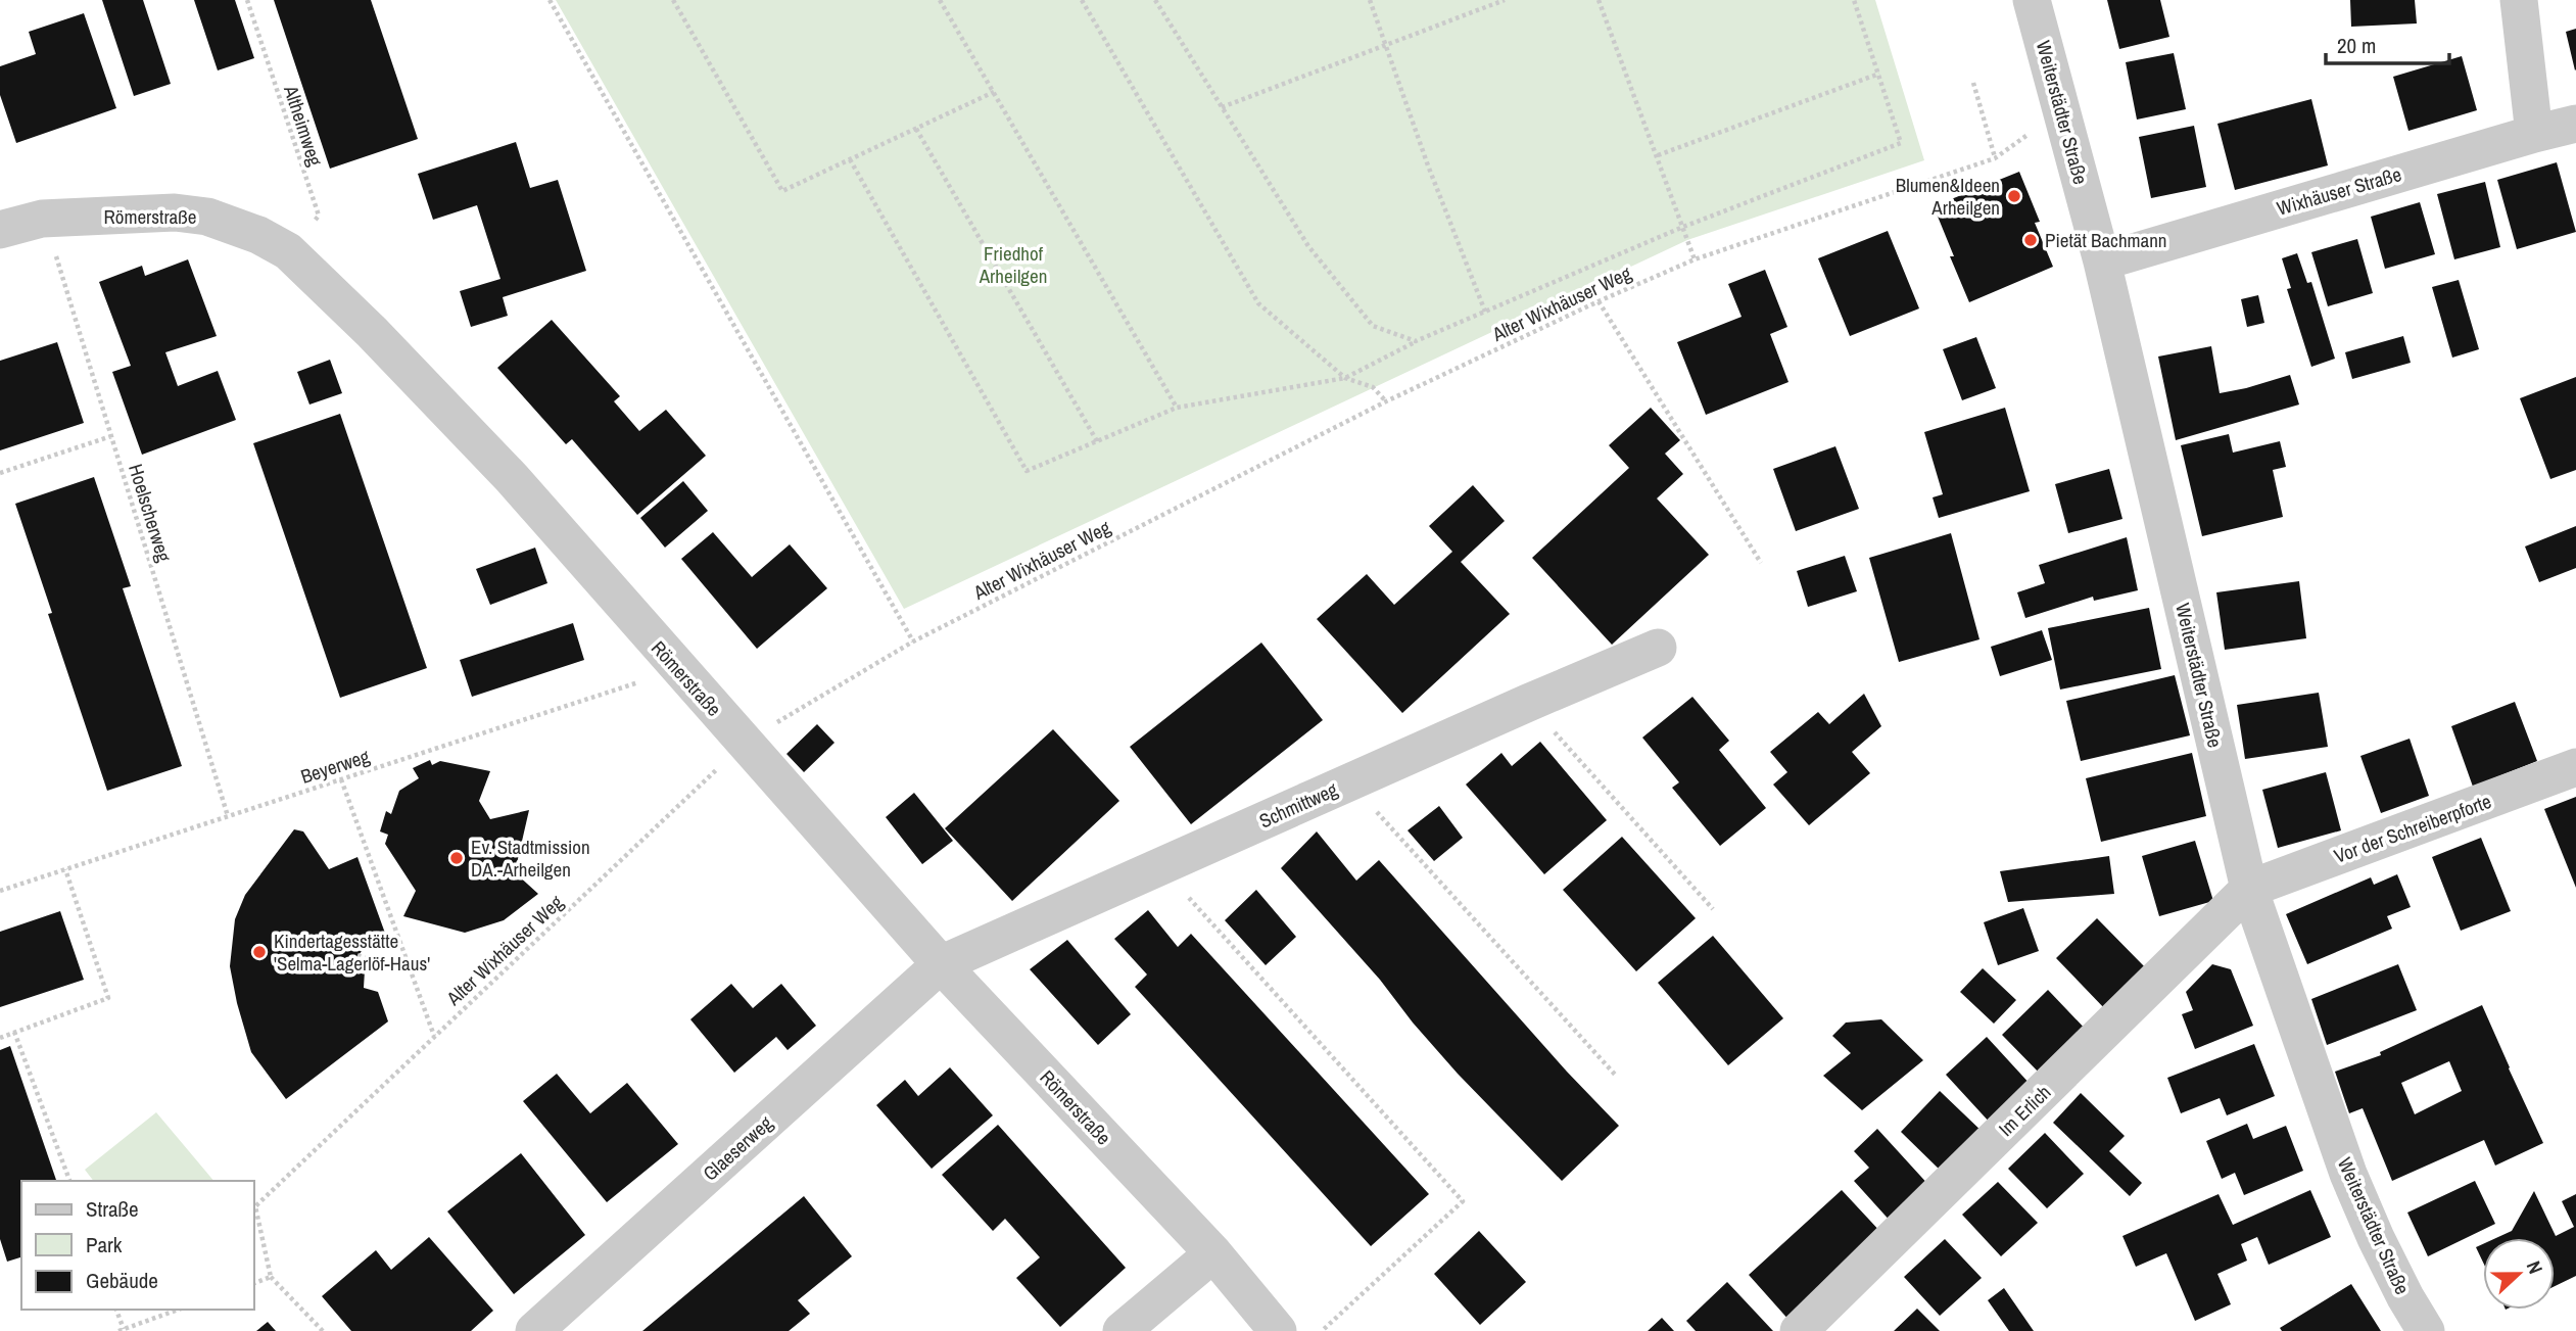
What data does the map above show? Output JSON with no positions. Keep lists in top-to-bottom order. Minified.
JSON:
{"streets":{"street":["Weiterstädter Straße","Wixhäuser Straße","Römerstraße","Schmittweg","Vor der Schreiberpforte","Im Erlich","Glaeserweg"],"path":["Altheimweg","Alter Wixhäuser Weg","Hoelscherweg","Beyerweg"]},"crossings":[["Weiterstädter Straße","Wixhäuser Straße"],["Weiterstädter Straße","Alter Wixhäuser Weg"],["Weiterstädter Straße","Vor der Schreiberpforte"],["Weiterstädter Straße","Im Erlich"],["Altheimweg","Römerstraße"],["Römerstraße","Alter Wixhäuser Weg"],["Römerstraße","Hoelscherweg"],["Römerstraße","Beyerweg"],["Römerstraße","Schmittweg"],["Römerstraße","Glaeserweg"],["Hoelscherweg","Beyerweg"],["Schmittweg","Glaeserweg"],["Vor der Schreiberpforte","Im Erlich"]],"parks":["Friedhof Arheilgen"],"places":["Blumen&Ideen Arheilgen","Pietät Bachmann","Ev. Stadtmission DA.-Arheilgen","Kindertagesstätte 'Selma-Lagerlöf-Haus'"],"legend":["Straße","Park","Gebäude"],"scale_bar":"20 m","north":"right"}
